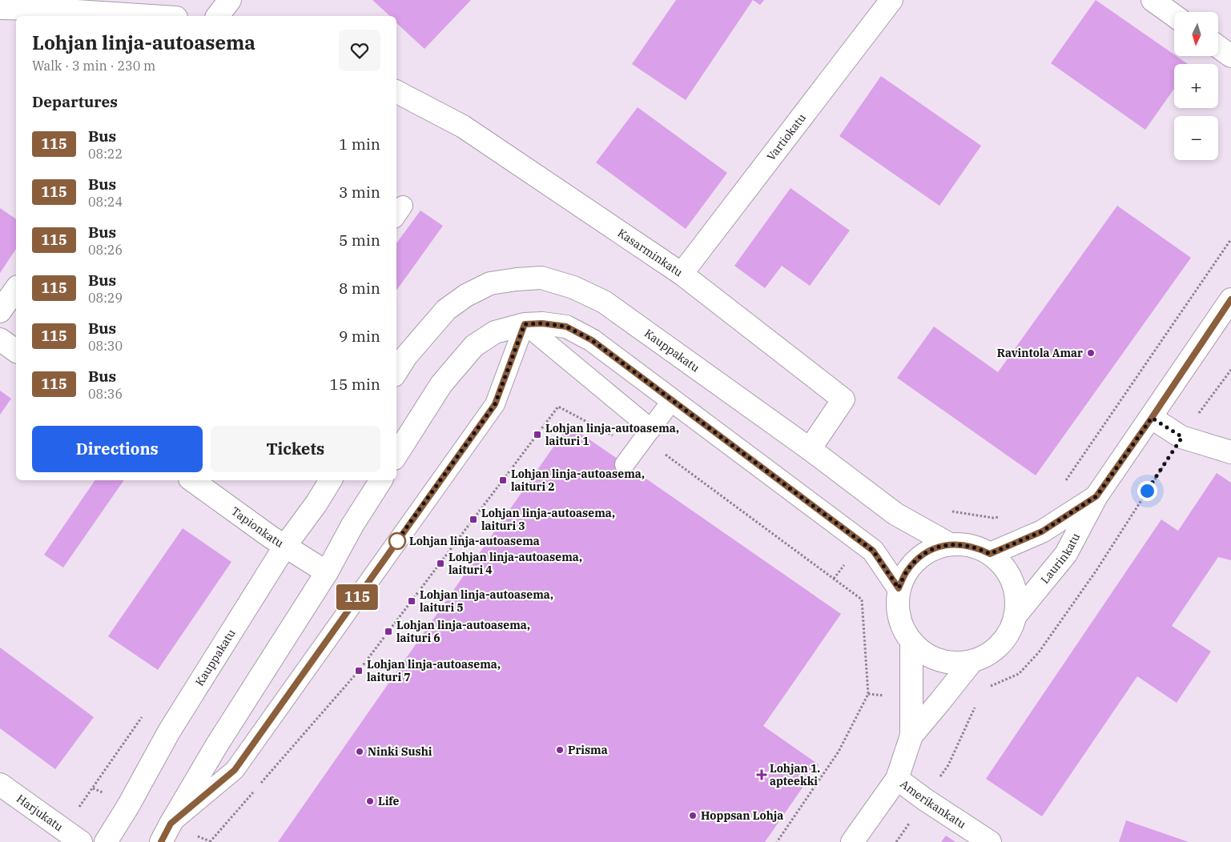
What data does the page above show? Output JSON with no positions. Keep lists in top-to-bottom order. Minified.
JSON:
{"streets":{"main road":["Vartiokatu","Kasarminkatu","Kauppakatu","Tapionkatu","Laurinkatu","Amerikankatu","Harjukatu"]},"crossings":[["Vartiokatu","Kasarminkatu"],["Kasarminkatu","Kauppakatu"],["Kauppakatu","Tapionkatu"],["Kauppakatu","Laurinkatu"]],"places":{"other":["Ravintola Amar","Lohjan linja-autoasema","Prisma","Ninki Sushi","Life","Hoppsan Lohja"],"transit":["Lohjan linja-autoasema, laituri 1","Lohjan linja-autoasema, laituri 2","Lohjan linja-autoasema, laituri 3","Lohjan linja-autoasema, laituri 4","Lohjan linja-autoasema, laituri 5","Lohjan linja-autoasema, laituri 6","Lohjan linja-autoasema, laituri 7"],"health":["Lohjan 1. apteekki"]},"lines":["bus line 115"],"north":"bottom","page":{"on_map":"115","map_buttons":["+","−"],"heading":[["Lohjan linja-autoasema","Walk · 3 min · 230 m"],"Departures"],"list":[{"mark":"115","name":"Bus","note":"08:22","value":"1 min"},{"mark":"115","name":"Bus","note":"08:24","value":"3 min"},{"mark":"115","name":"Bus","note":"08:26","value":"5 min"},{"mark":"115","name":"Bus","note":"08:29","value":"8 min"},{"mark":"115","name":"Bus","note":"08:30","value":"9 min"},{"mark":"115","name":"Bus","note":"08:36","value":"15 min"}],"buttons":["Directions","Tickets"]}}
